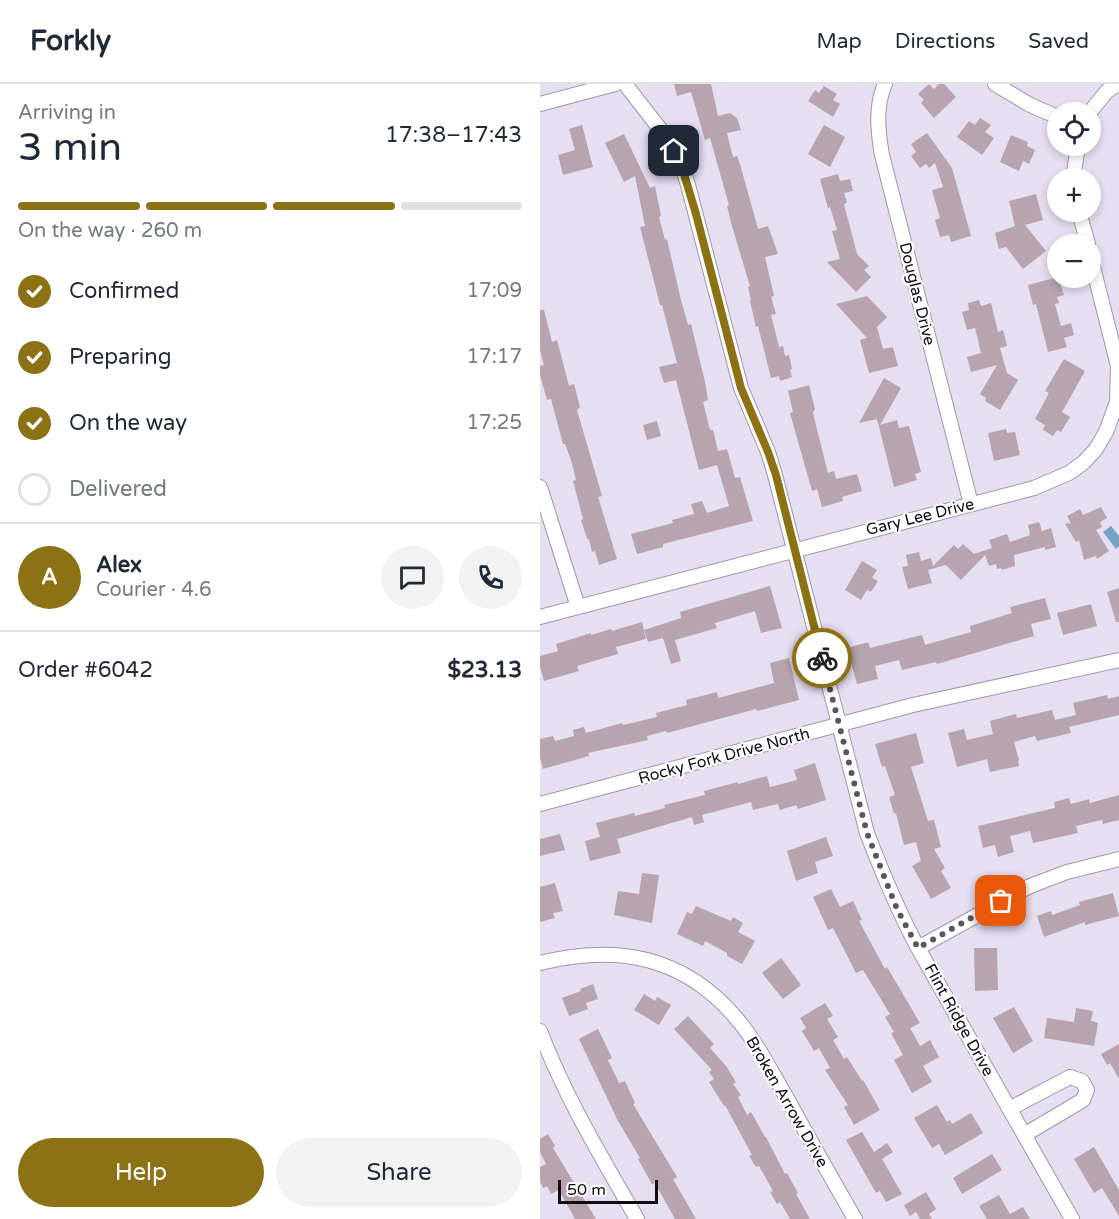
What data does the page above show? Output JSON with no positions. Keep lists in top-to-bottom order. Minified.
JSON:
{"streets":{"street":["Douglas Drive","Gary Lee Drive","Rocky Fork Drive North","Flint Ridge Drive","Broken Arrow Drive"]},"crossings":[["Douglas Drive","Gary Lee Drive"],["Gary Lee Drive","Flint Ridge Drive"],["Rocky Fork Drive North","Flint Ridge Drive"]],"scale_bar":"50 m","page":{"header":"Forkly","nav":["Map","Directions","Saved"],"heading":["3 min","Arriving in","17:38–17:43"],"panel":["Alex","Courier · 4.6","Order #6042","$23.13"],"map_buttons":["+","−"],"bar":"On the way · 260 m","list":[["Confirmed","17:09"],["Preparing","17:17"],["On the way","17:25"],"Delivered"],"round":"A","buttons":["Help","Share"],"scale":"50 m"}}
